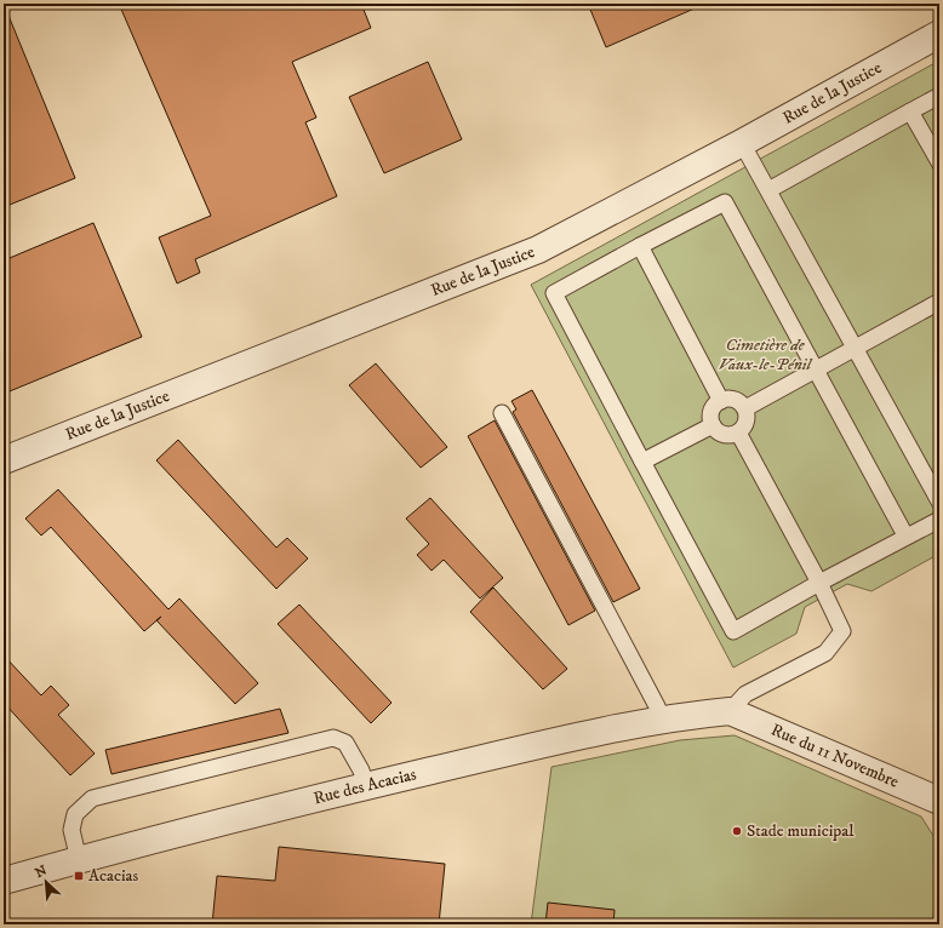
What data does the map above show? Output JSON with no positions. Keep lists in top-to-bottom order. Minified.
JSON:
{"streets":{"street":["Rue de la Justice","Rue du 11 Novembre","Rue des Acacias"]},"crossings":[["Rue du 11 Novembre","Rue des Acacias"]],"parks":["Cimetière de Vaux-le-Pénil"],"places":{"other":["Stade municipal"],"transit":["Acacias"]},"north":"top left"}
